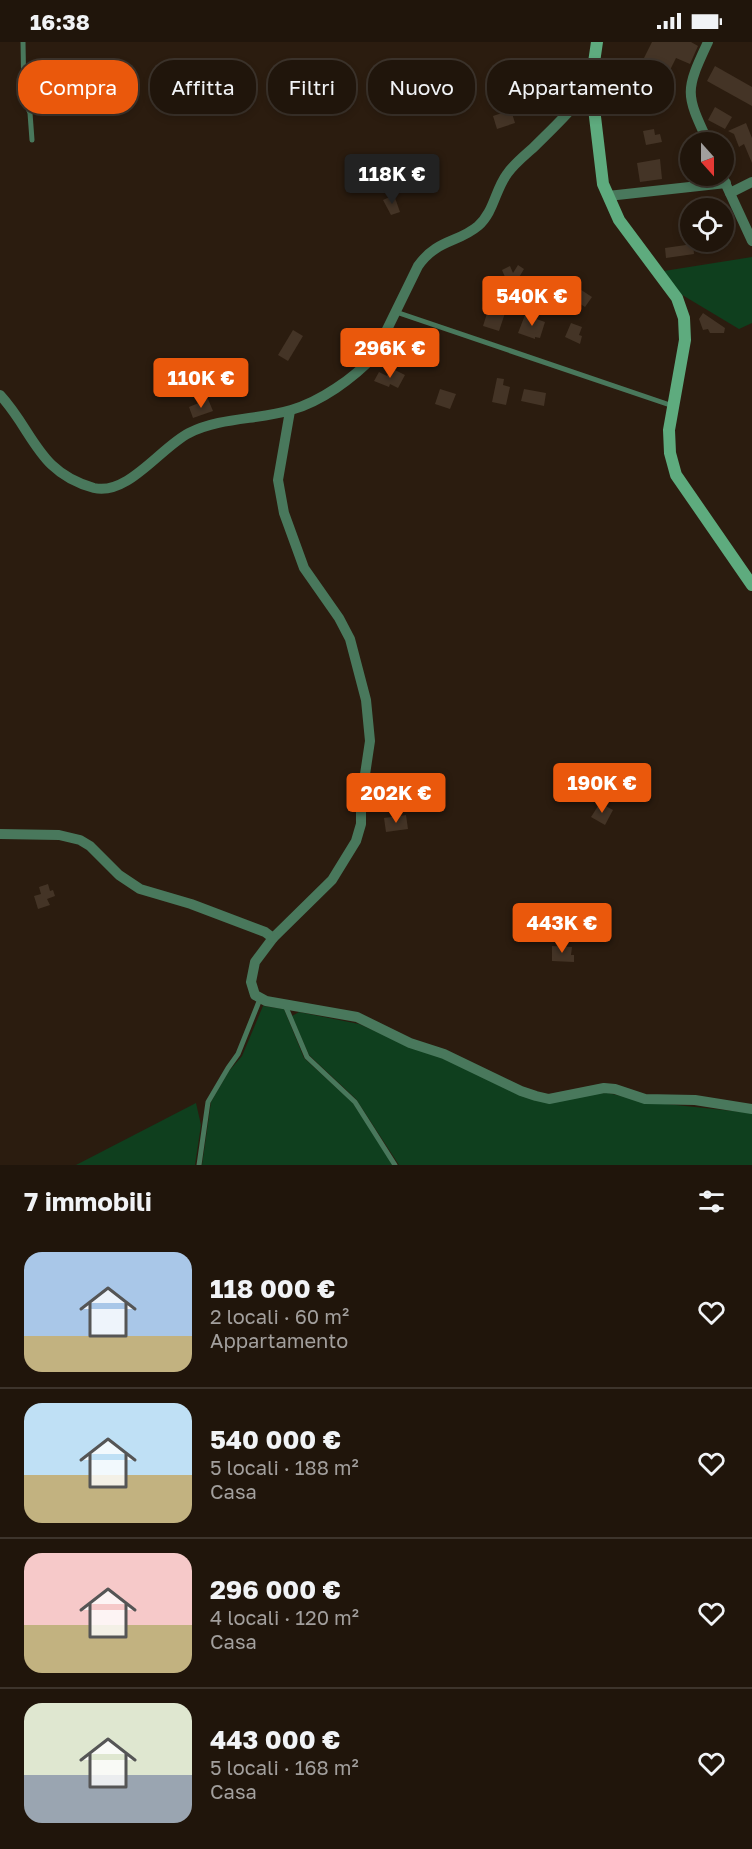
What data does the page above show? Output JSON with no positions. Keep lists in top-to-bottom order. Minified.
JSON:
{"north":"bottom","page":{"status":"16:38","chip":["Compra","Affitta","Filtri","Nuovo","Appartamento"],"price":["118K €","540K €","296K €","110K €","190K €","202K €","443K €"],"heading":"7 immobili","list":[{"name":"118 000 €","note":"2 locali · 60 m² · Appartamento"},{"name":"540 000 €","note":"5 locali · 188 m² · Casa"},{"name":"296 000 €","note":"4 locali · 120 m² · Casa"},{"name":"443 000 €","note":"5 locali · 168 m² · Casa"}]}}
